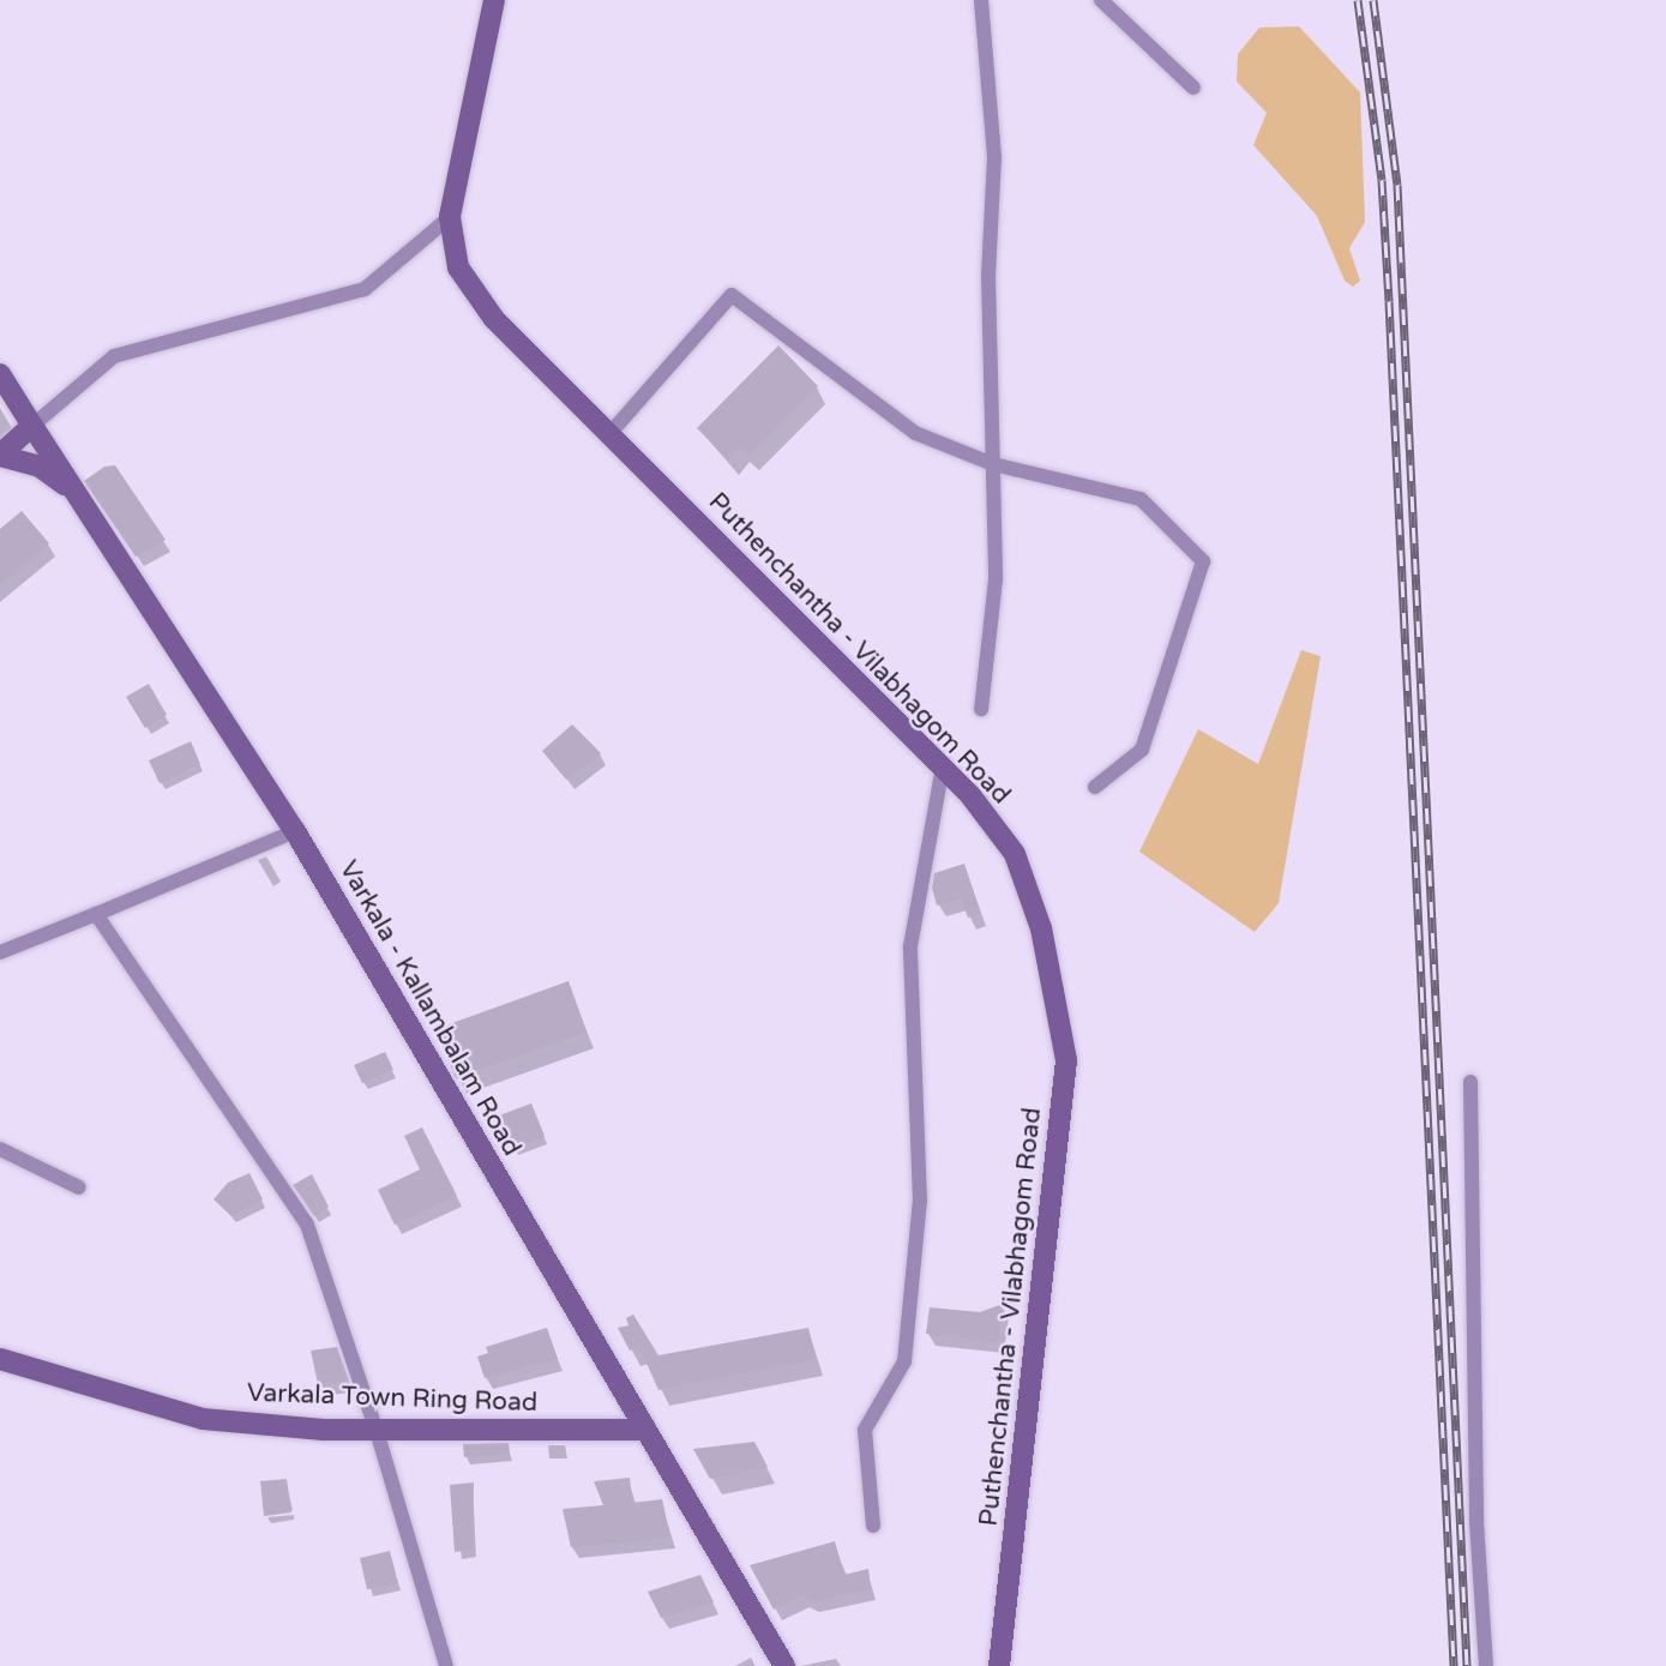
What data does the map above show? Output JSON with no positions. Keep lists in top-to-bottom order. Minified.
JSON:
{"streets":{"main road":["Puthenchantha - Vilabhagom Road","Varkala - Kallambalam Road","Varkala Town Ring Road"]},"crossings":[["Varkala - Kallambalam Road","Varkala Town Ring Road"]]}
